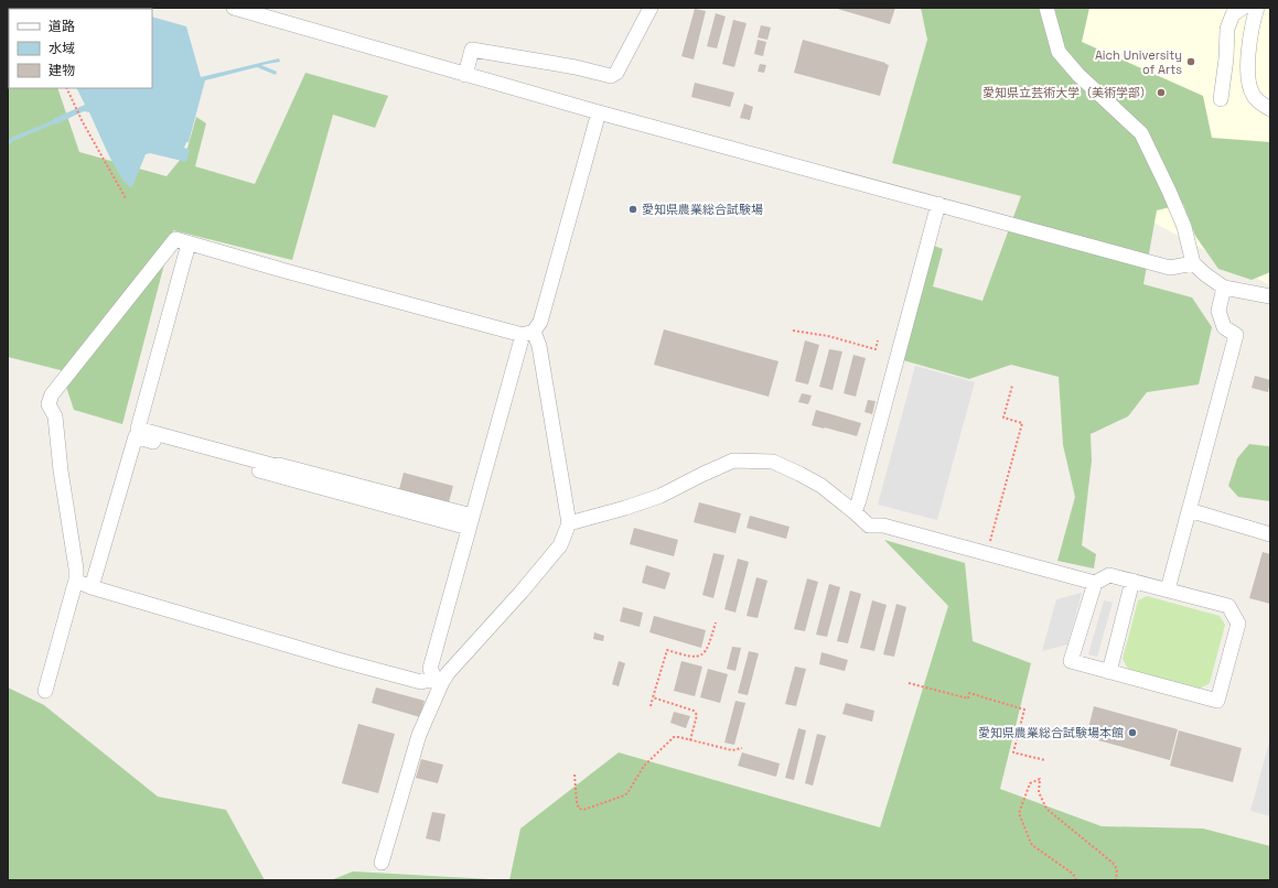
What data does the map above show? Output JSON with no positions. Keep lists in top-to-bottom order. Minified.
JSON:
{"places":["Aich University of Arts","愛知県立芸術大学（美術学部）","愛知県農業総合試験場","愛知県農業総合試験場本館"],"legend":["道路","水域","建物"]}
